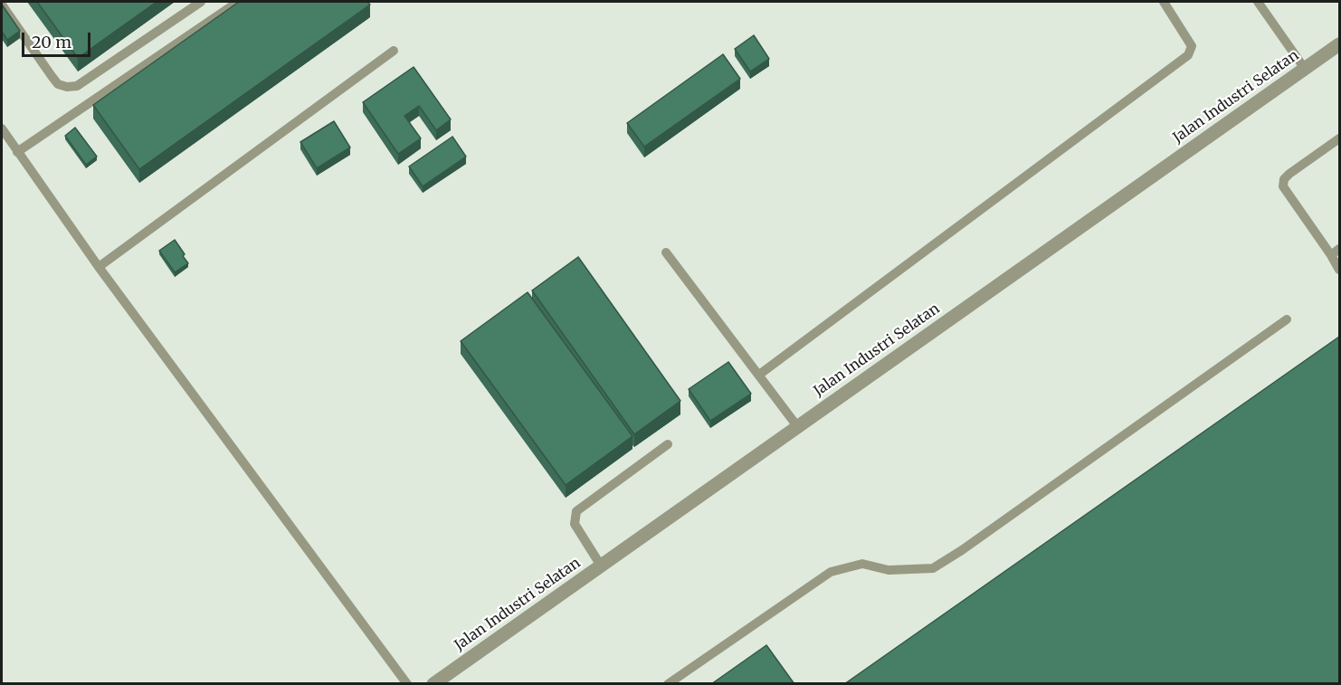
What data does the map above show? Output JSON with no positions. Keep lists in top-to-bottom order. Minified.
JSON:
{"streets":{"street":["Jalan Industri Selatan"]},"scale_bar":"20 m"}
